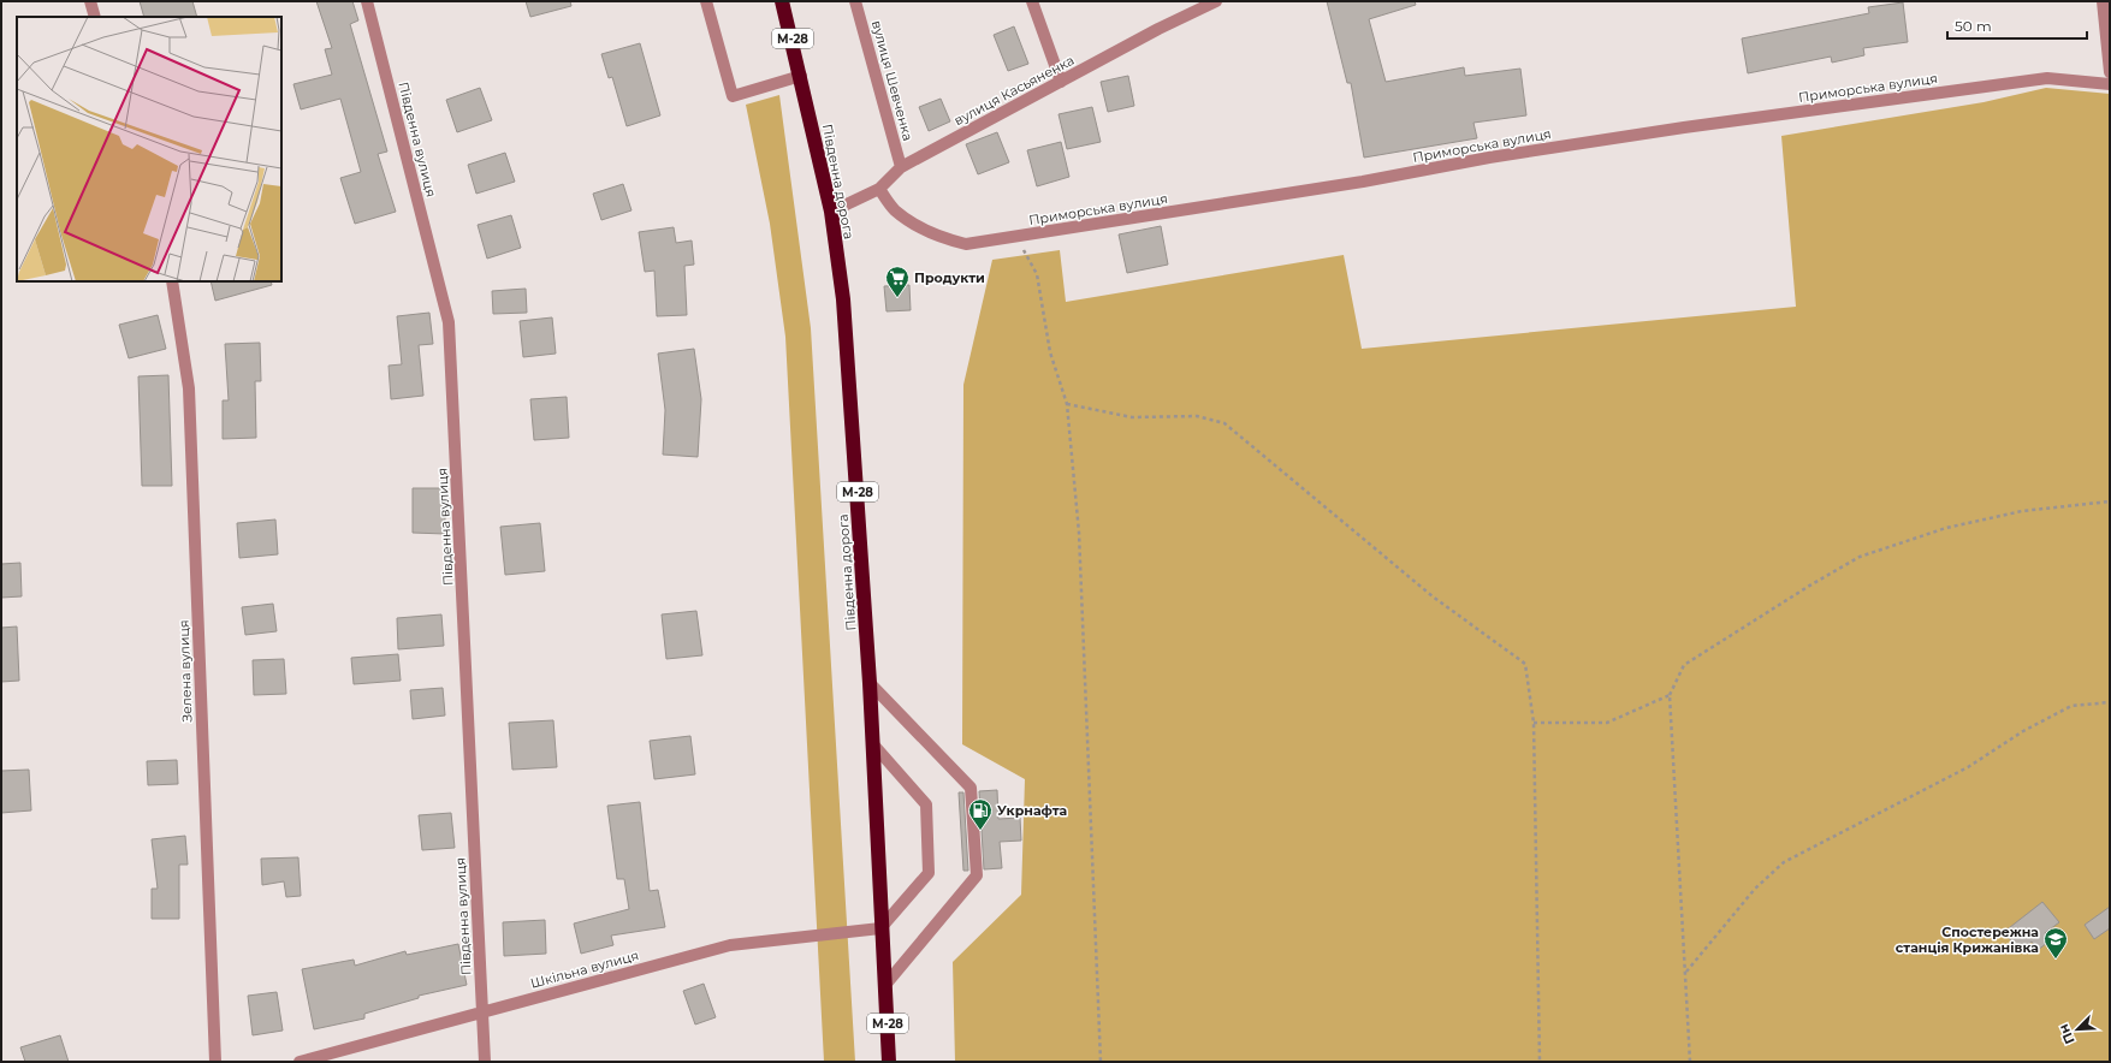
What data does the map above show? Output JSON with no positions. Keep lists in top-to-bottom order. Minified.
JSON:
{"streets":{"highway":["М-28","Південна дорога"],"street":["вулиця Шевченка","Приморська вулиця","вулиця Касьяненка","Південна вулиця","Зелена вулиця","Шкільна вулиця"]},"crossings":[["вулиця Шевченка","вулиця Касьяненка"],["Приморська вулиця","вулиця Касьяненка"],["вулиця Касьяненка","Південна дорога"],["Південна вулиця","Шкільна вулиця"],["Південна дорога","Шкільна вулиця"]],"places":{"supermarket":["Продукти"],"fuel station":["Укрнафта"],"school or university":["Спостережна станція Крижанівка"]},"scale_bar":"50 m","north":"bottom left"}
